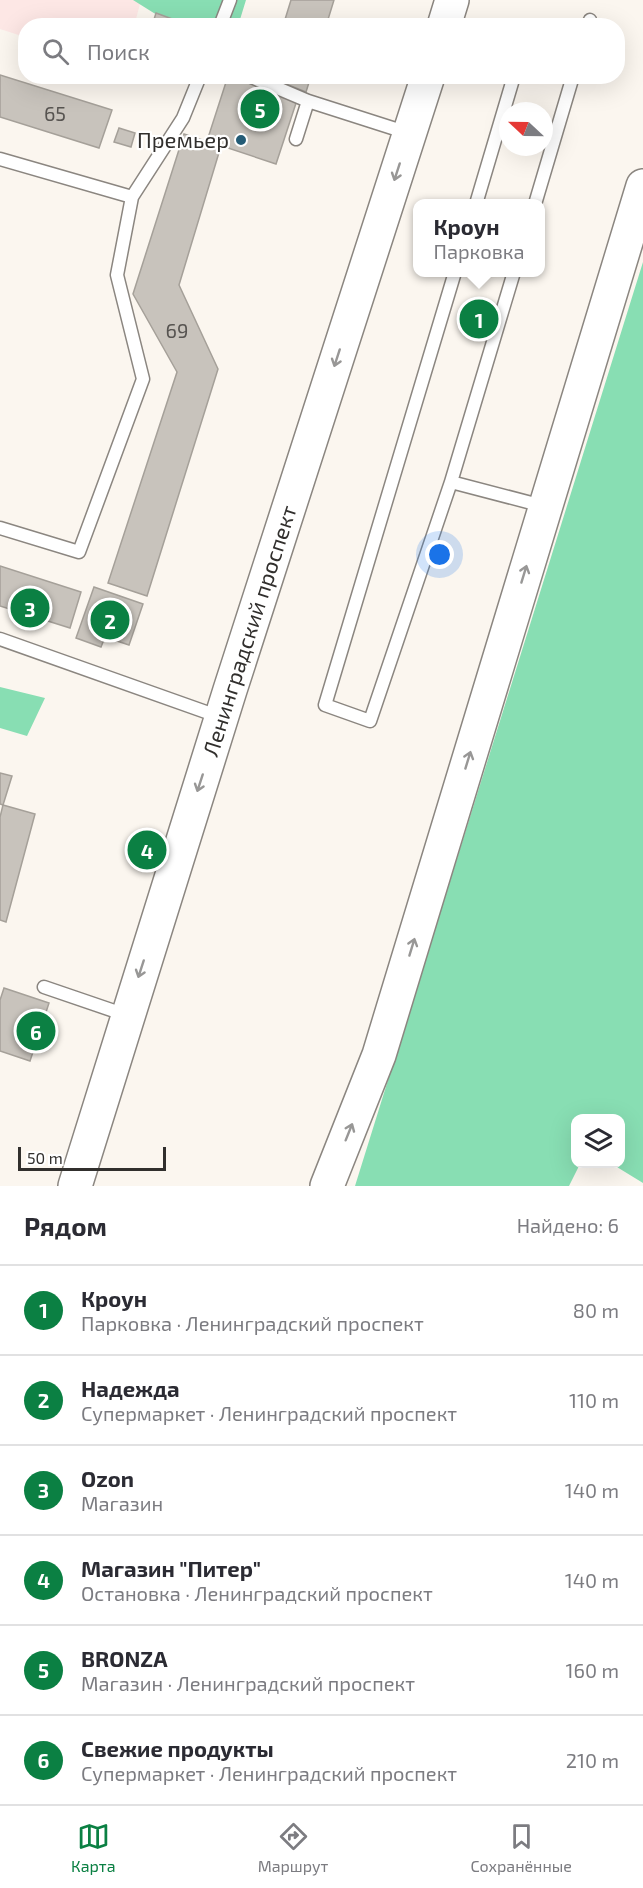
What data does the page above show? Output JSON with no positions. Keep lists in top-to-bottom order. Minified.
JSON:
{"streets":{"main road":["Ленинградский проспект"]},"places":["Премьер"],"house_numbers":["65","69"],"scale_bar":"50 m","north":"left","page":{"search":"Поиск","pins":["5","1","3","2","4","6"],"popup":["Кроун","Парковка"],"scale":"50 m","heading":["Рядом","Найдено: 6"],"list":[{"mark":"1","name":"Кроун","note":"Парковка · Ленинградский проспект","value":"80 m"},{"mark":"2","name":"Надежда","note":"Супермаркет · Ленинградский проспект","value":"110 m"},{"mark":"3","name":"Ozon","note":"Магазин","value":"140 m"},{"mark":"4","name":"Магазин \"Питер\"","note":"Остановка · Ленинградский проспект","value":"140 m"},{"mark":"5","name":"BRONZA","note":"Магазин · Ленинградский проспект","value":"160 m"},{"mark":"6","name":"Свежие продукты","note":"Супермаркет · Ленинградский проспект","value":"210 m"}],"nav":["Карта","Маршрут","Сохранённые"]}}
